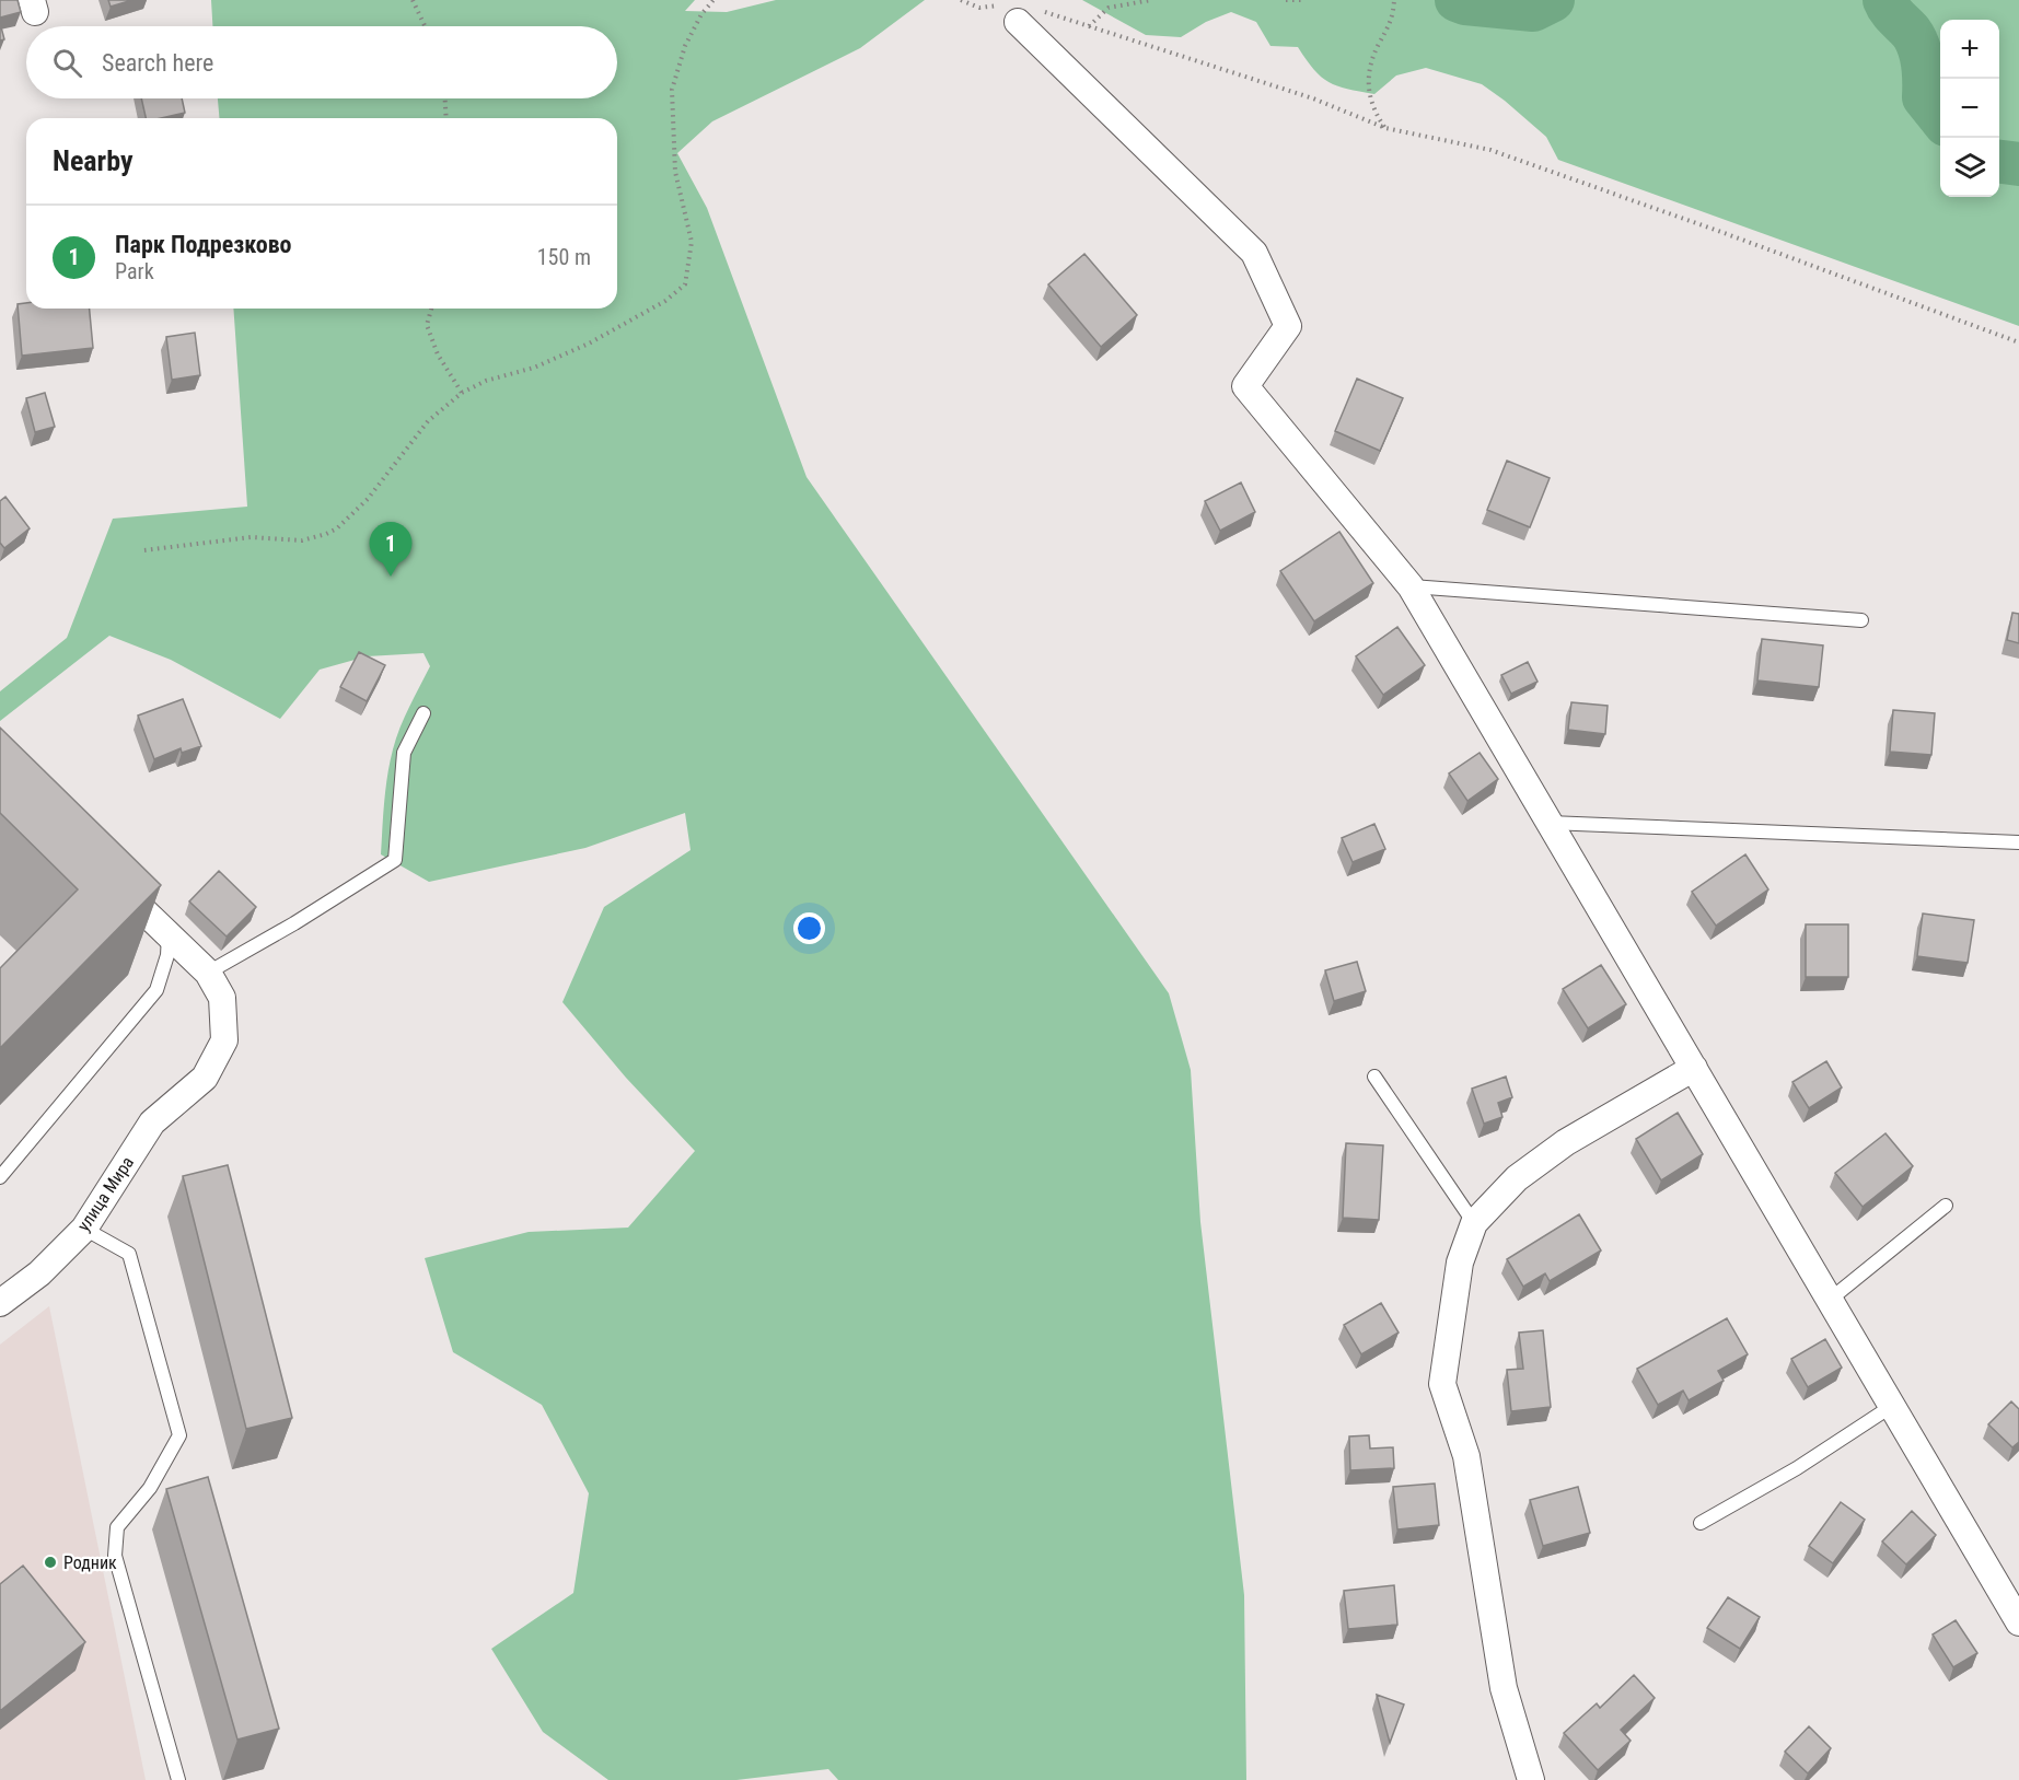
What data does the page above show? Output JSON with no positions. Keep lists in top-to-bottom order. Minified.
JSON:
{"streets":{"street":["улица Мира"]},"places":["Родник"],"page":{"map_buttons":["+","−"],"search":"Search here","heading":"Nearby","list":[{"mark":"1","name":"Парк Подрезково","note":"Park","value":"150 m"}],"pins":"1"}}
